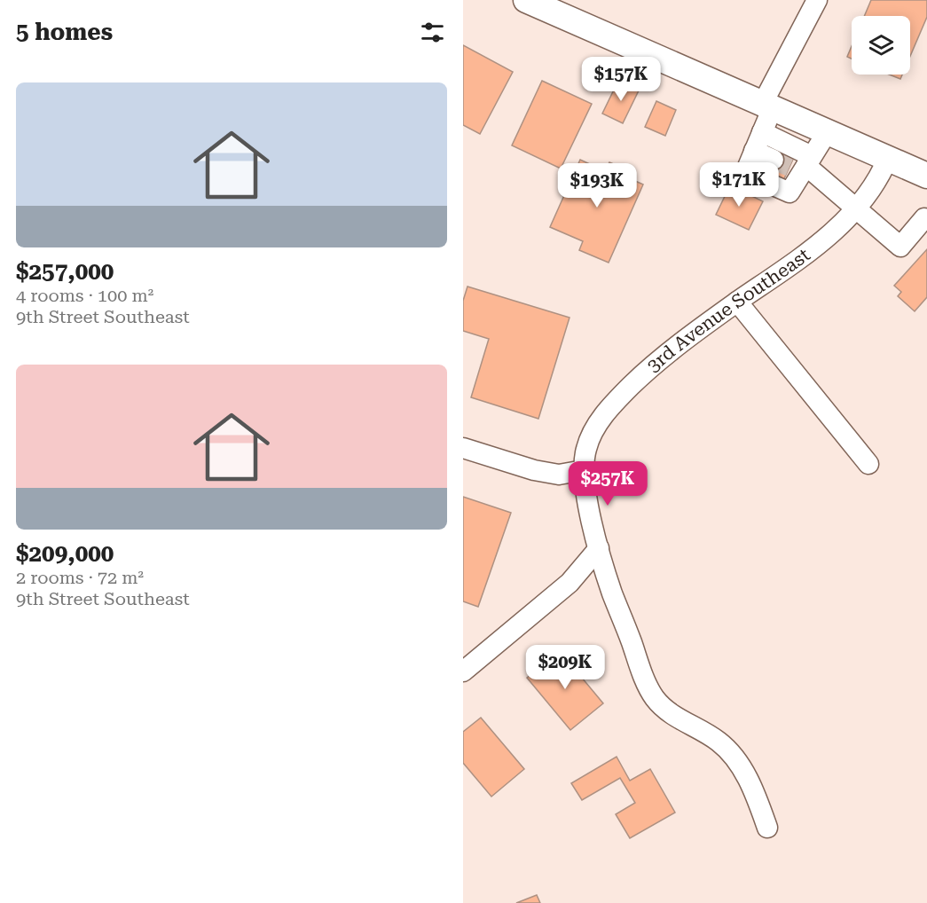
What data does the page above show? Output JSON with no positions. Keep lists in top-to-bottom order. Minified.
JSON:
{"streets":{"street":["3rd Avenue Southeast"]},"page":{"heading":"5 homes","price":["$157K","$171K","$193K","$257K","$209K"],"list":[{"name":"$257,000","note":"4 rooms · 100 m² · 9th Street Southeast"},{"name":"$209,000","note":"2 rooms · 72 m² · 9th Street Southeast"}]}}
